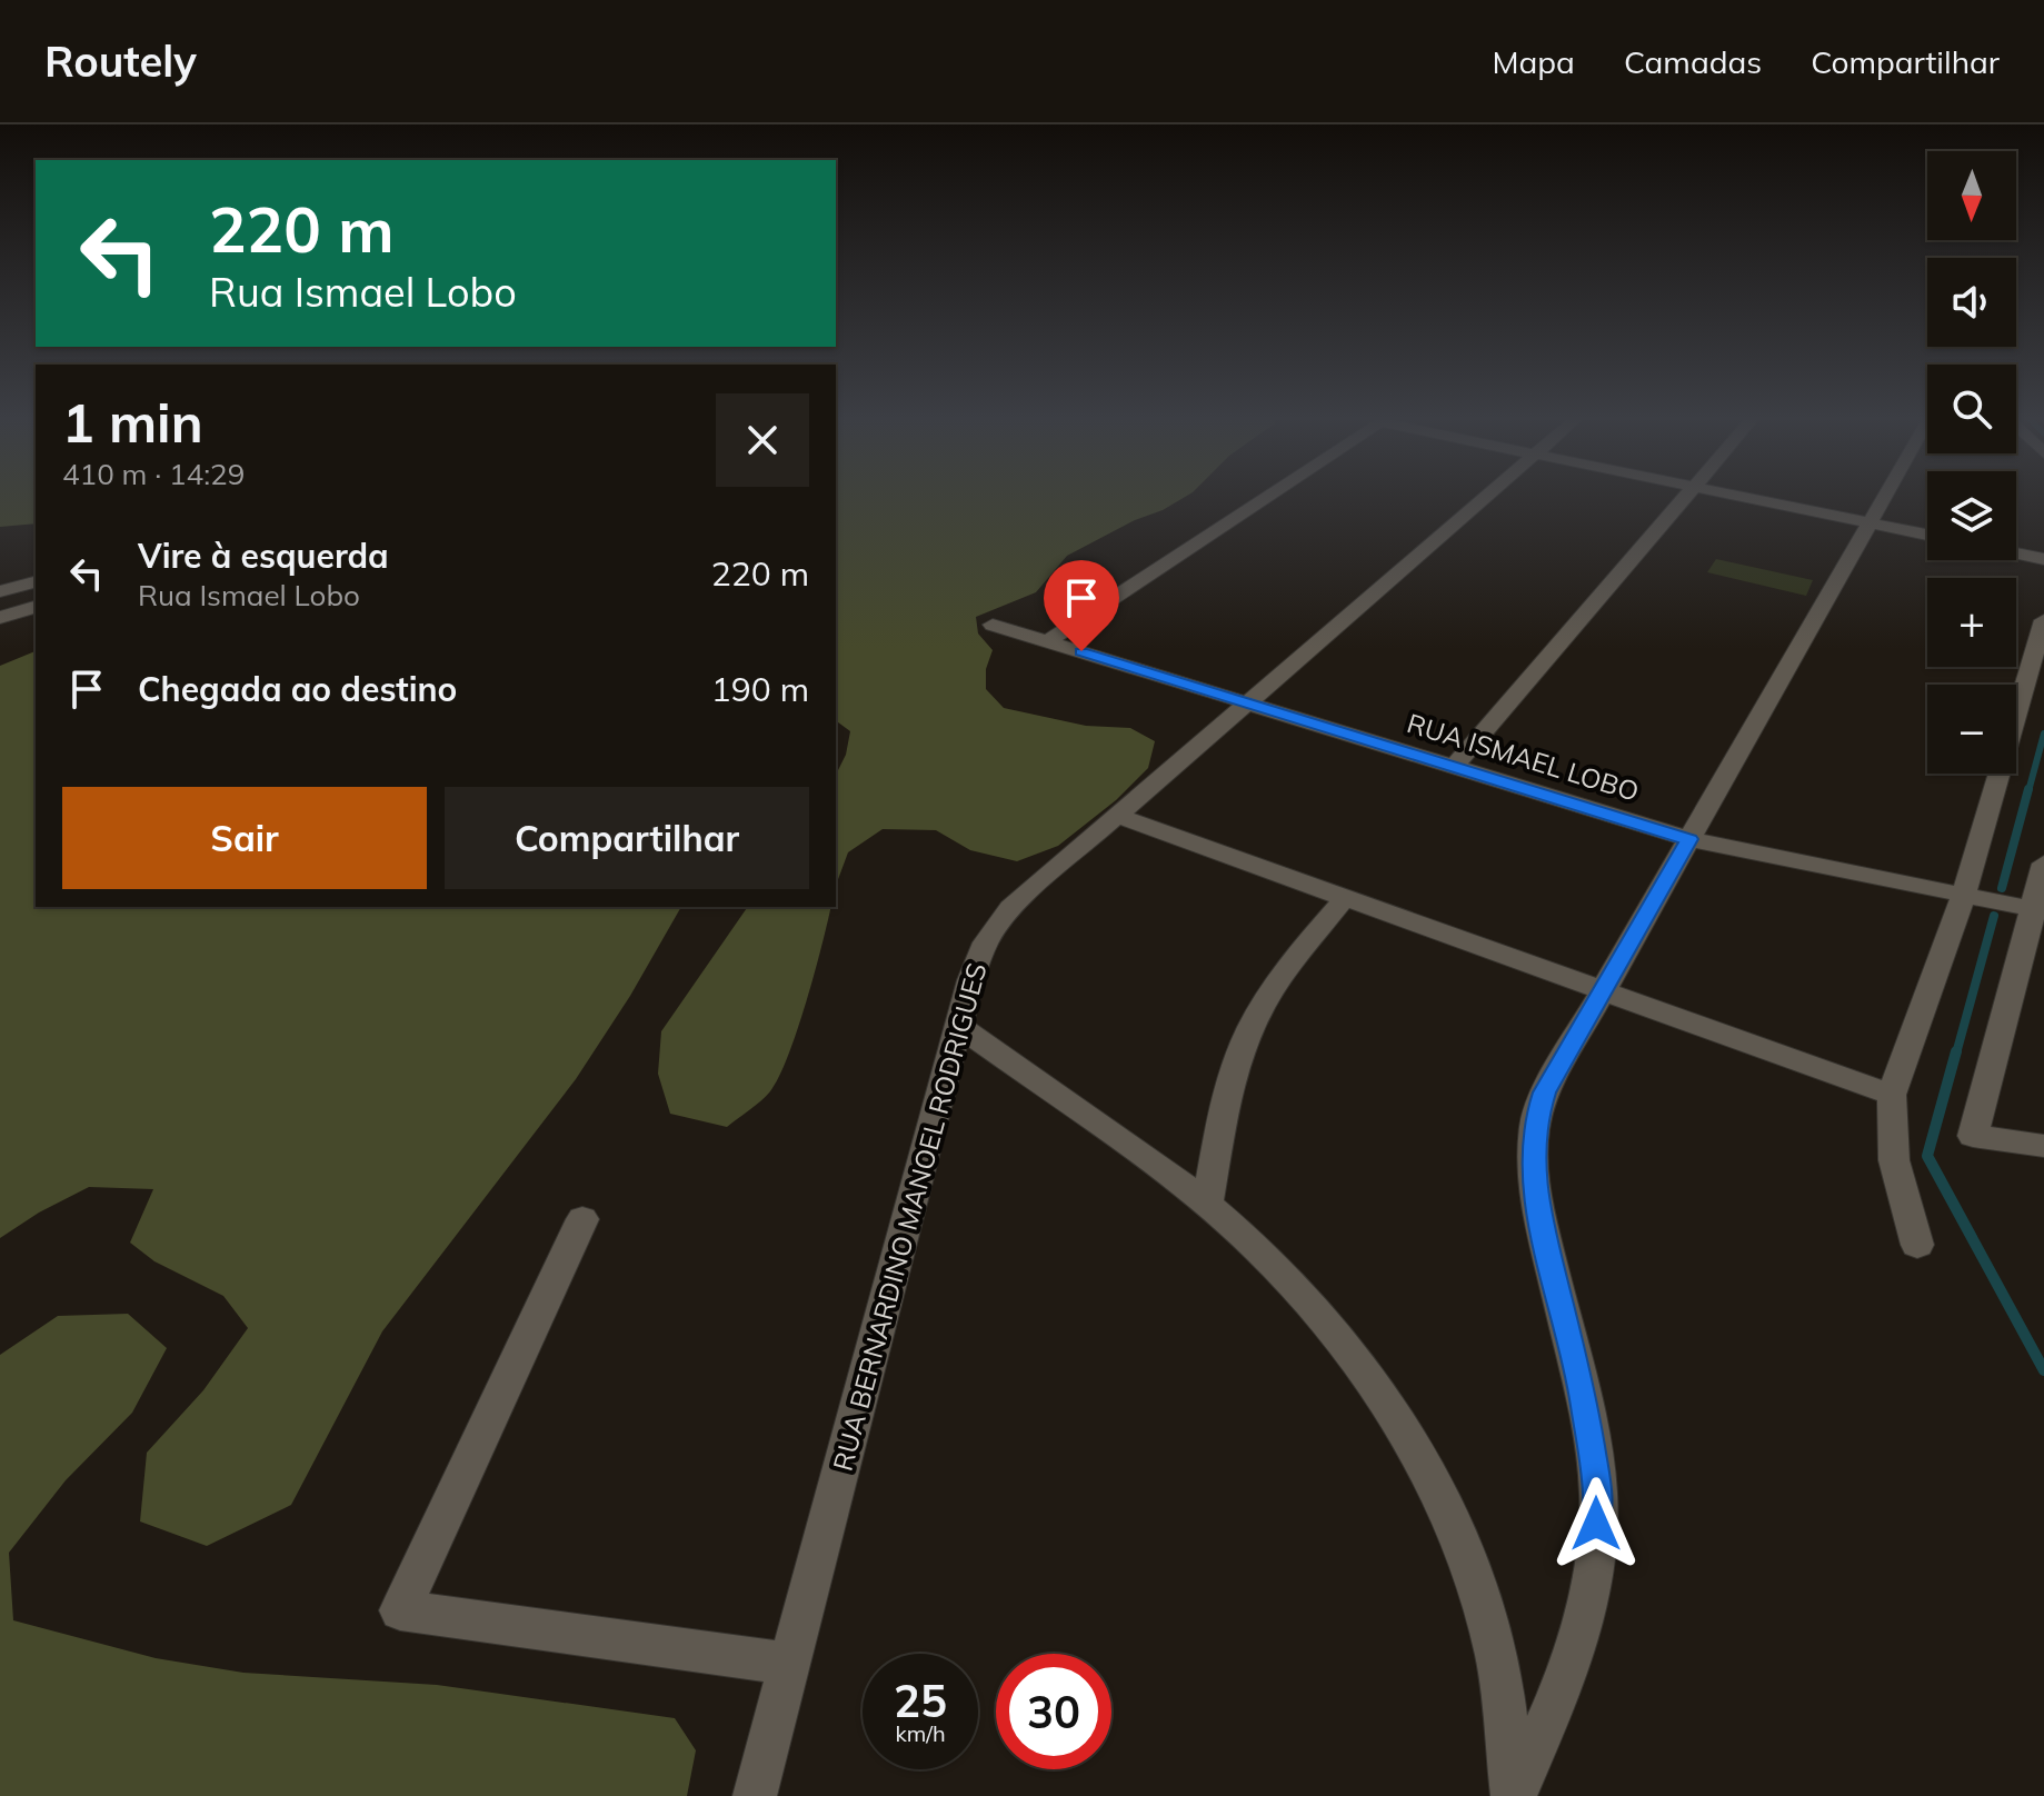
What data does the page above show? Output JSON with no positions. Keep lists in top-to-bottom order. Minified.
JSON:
{"streets":{"street":["RUA ISMAEL LOBO","RUA BERNARDINO MANOEL RODRIGUES"]},"crossings":[["RUA ISMAEL LOBO","RUA BERNARDINO MANOEL RODRIGUES"]],"north":"bottom","page":{"header":"Routely","nav":["Mapa","Camadas","Compartilhar"],"map_buttons":["+","−"],"turn":["220 m","Rua Ismael Lobo"],"heading":["1 min","410 m · 14:29"],"list":[{"name":"Vire à esquerda","note":"Rua Ismael Lobo","value":"220 m"},{"name":"Chegada ao destino","value":"190 m"}],"buttons":["Sair","Compartilhar"],"speed":"25 km/h","limit":"30"}}
